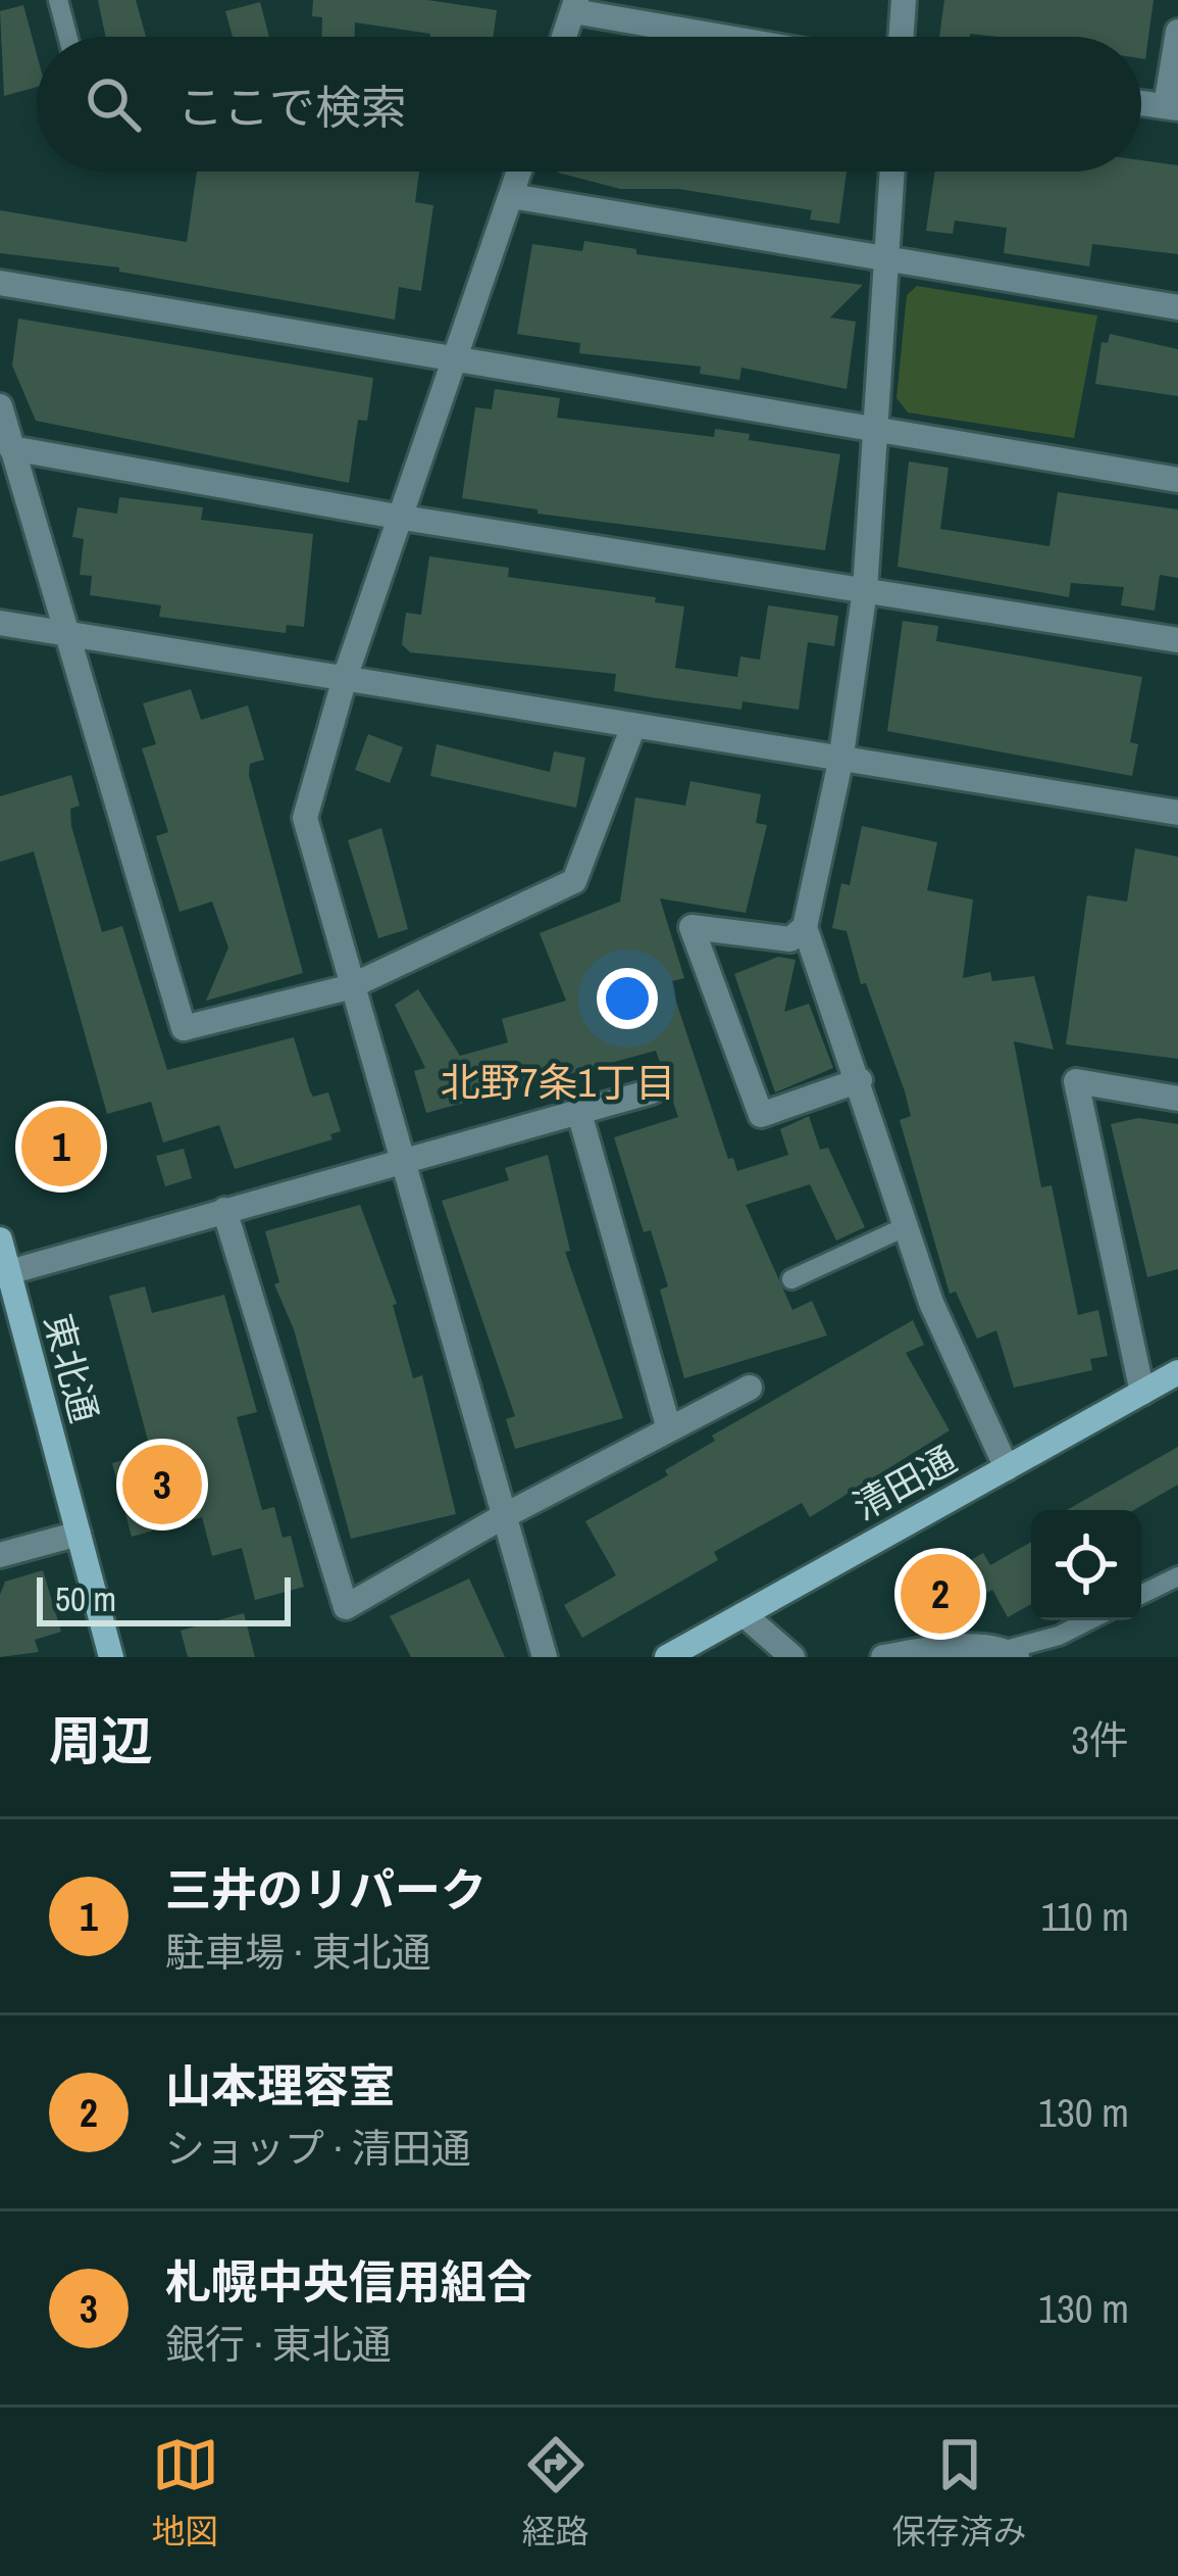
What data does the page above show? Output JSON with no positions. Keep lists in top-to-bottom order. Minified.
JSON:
{"streets":{"street":["東北通","清田通"]},"districts":["北野7条1丁目"],"scale_bar":"50 m","page":{"search":"ここで検索","pins":["1","3","2"],"scale":"50 m","heading":["周辺","3件"],"list":[{"mark":"1","name":"三井のリパーク","note":"駐車場 · 東北通","value":"110 m"},{"mark":"2","name":"山本理容室","note":"ショップ · 清田通","value":"130 m"},{"mark":"3","name":"札幌中央信用組合","note":"銀行 · 東北通","value":"130 m"}],"nav":["地図","経路","保存済み"]}}
